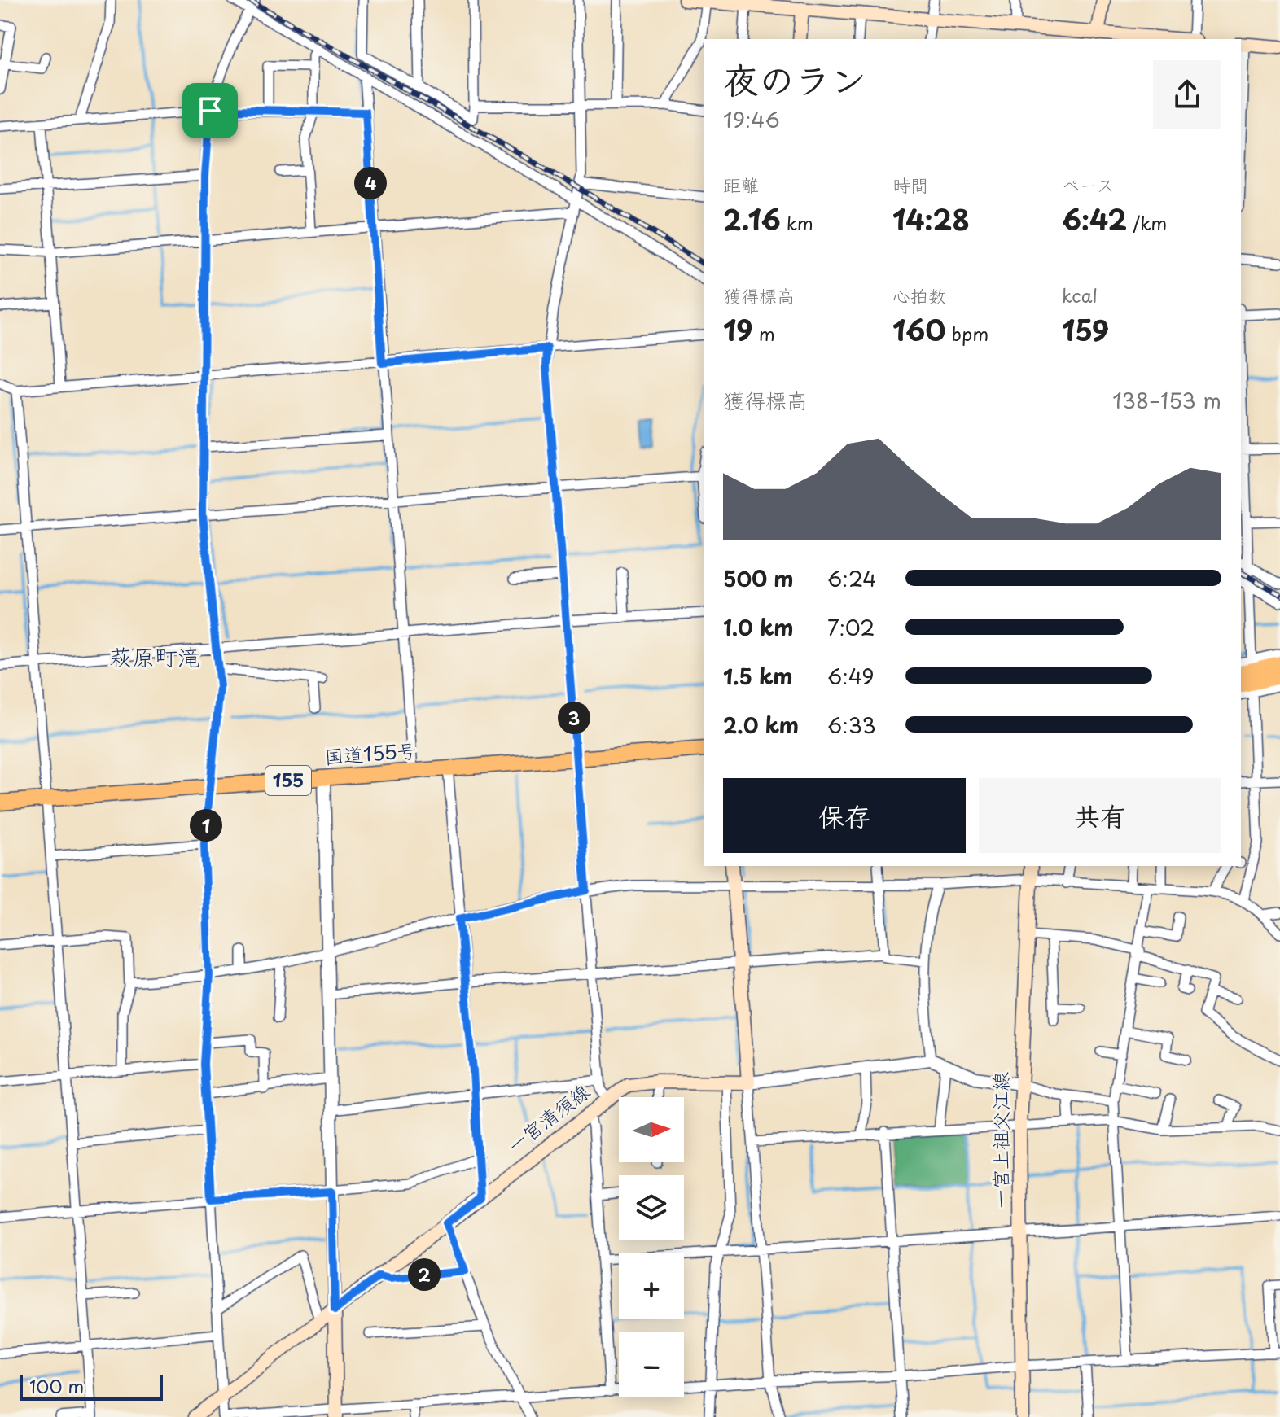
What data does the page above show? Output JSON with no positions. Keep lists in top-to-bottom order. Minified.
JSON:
{"streets":{"highway":["国道155号","155"],"main road":["一宮清須線","一宮上祖父江線"]},"districts":["萩原町滝"],"scale_bar":"100 m","north":"right","page":{"heading":["夜のラン","19:46"],"stats":[["距離","2.16 km"],["時間","14:28"],["ペース","6:42 /km"],["獲得標高","19 m"],["心拍数","160 bpm"],["kcal","159"]],"pins":["4","3","1","2"],"chart":["獲得標高","138–153 m"],"list":[{"name":"500 m","note":"6:24"},{"name":"1.0 km","note":"7:02"},{"name":"1.5 km","note":"6:49"},{"name":"2.0 km","note":"6:33"}],"buttons":["保存","共有"],"map_buttons":["+","−"],"scale":"100 m"}}
